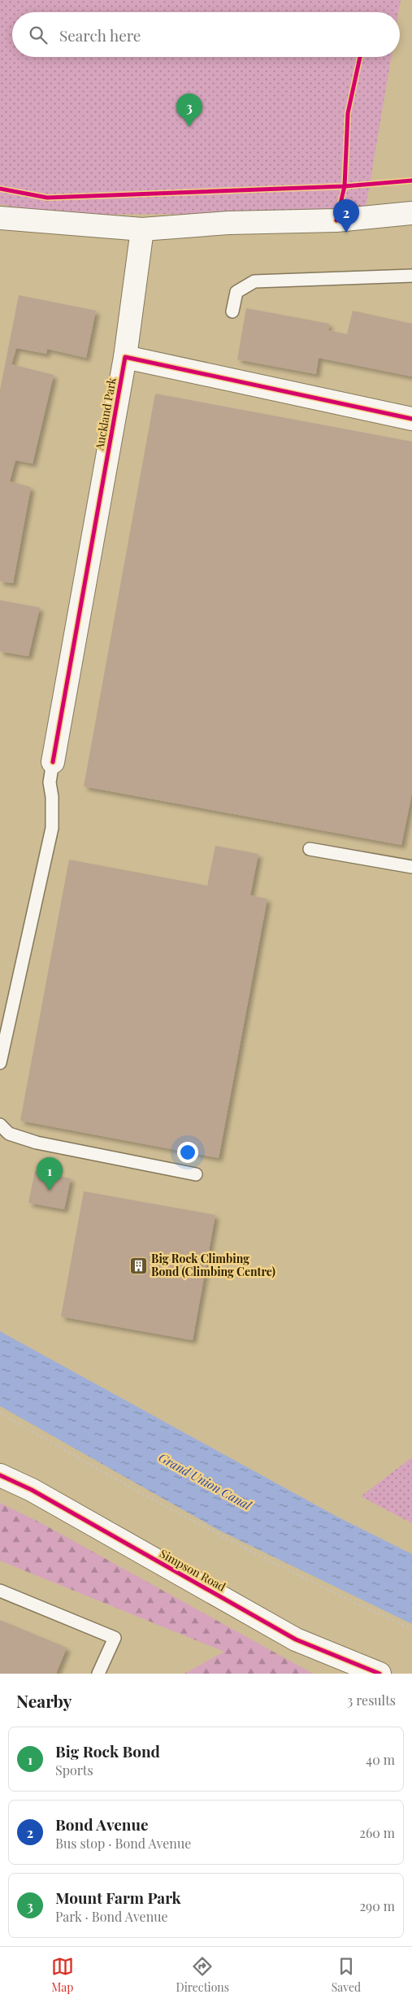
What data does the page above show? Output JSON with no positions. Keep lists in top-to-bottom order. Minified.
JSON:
{"streets":{"street":["Auckland Park","Simpson Road"]},"water":["Grand Union Canal"],"places":{"building":["Big Rock Climbing Bond (Climbing Centre)"]},"page":{"search":"Search here","pins":["3","2","1"],"heading":["Nearby","3 results"],"list":[{"mark":"1","name":"Big Rock Bond","note":"Sports","value":"40 m"},{"mark":"2","name":"Bond Avenue","note":"Bus stop · Bond Avenue","value":"260 m"},{"mark":"3","name":"Mount Farm Park","note":"Park · Bond Avenue","value":"290 m"}],"nav":["Map","Directions","Saved"]}}
